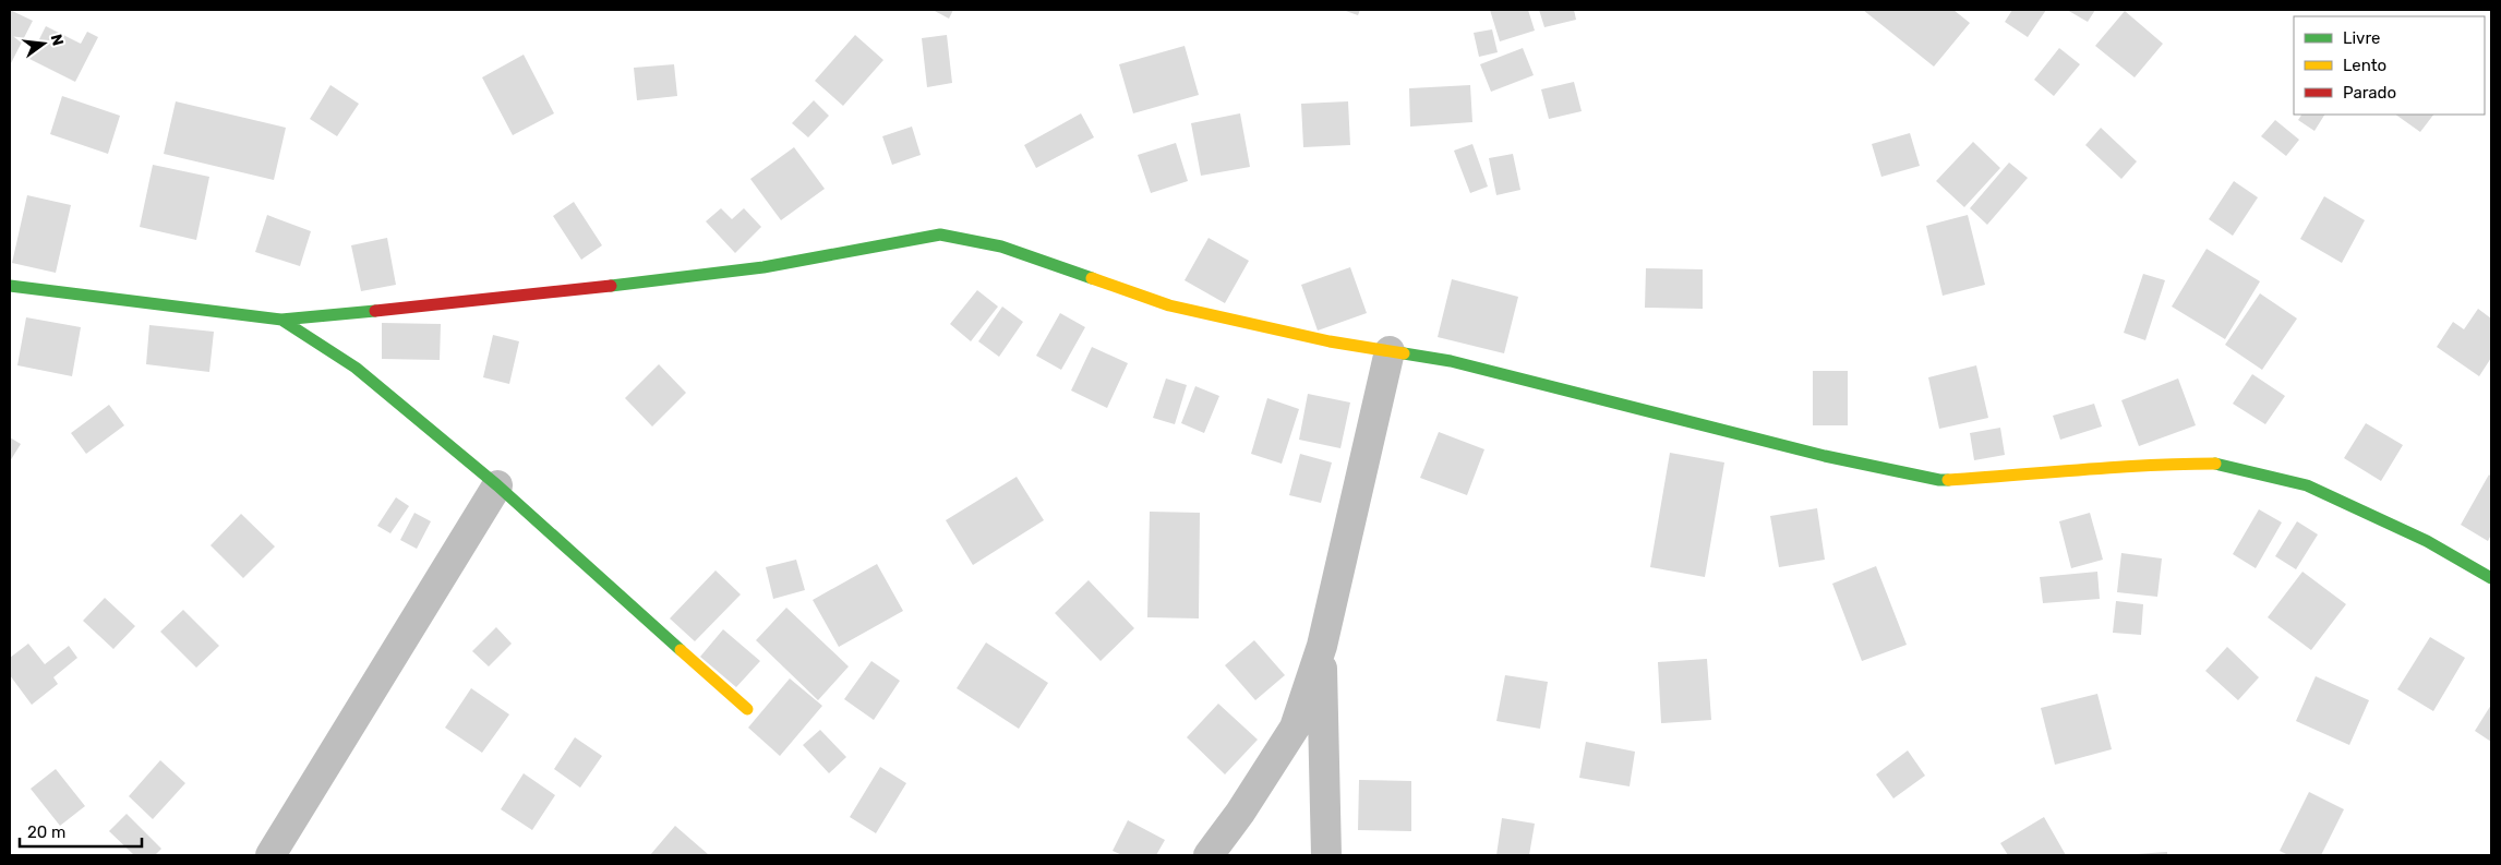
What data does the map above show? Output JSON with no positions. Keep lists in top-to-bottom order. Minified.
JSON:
{"legend":["Livre","Lento","Parado"],"scale_bar":"20 m","north":"right"}
